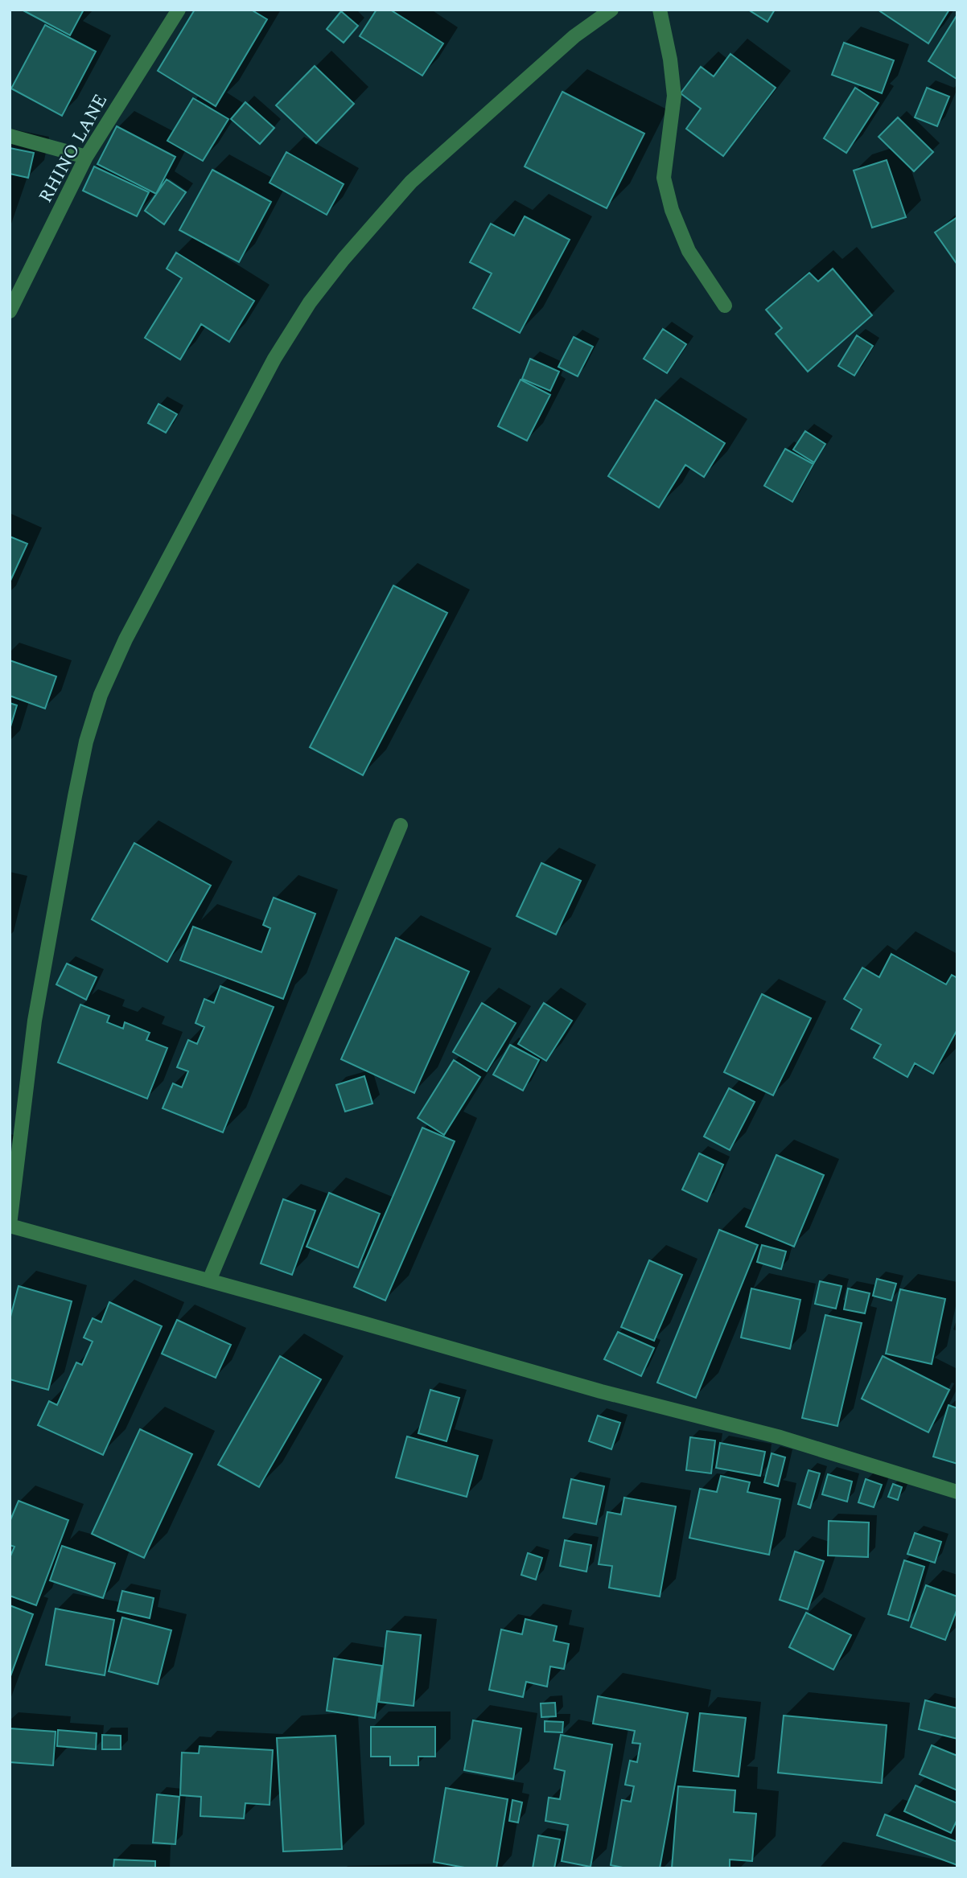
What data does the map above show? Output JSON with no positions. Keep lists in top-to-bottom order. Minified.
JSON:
{"streets":{"street":["RHINO LANE"]}}
